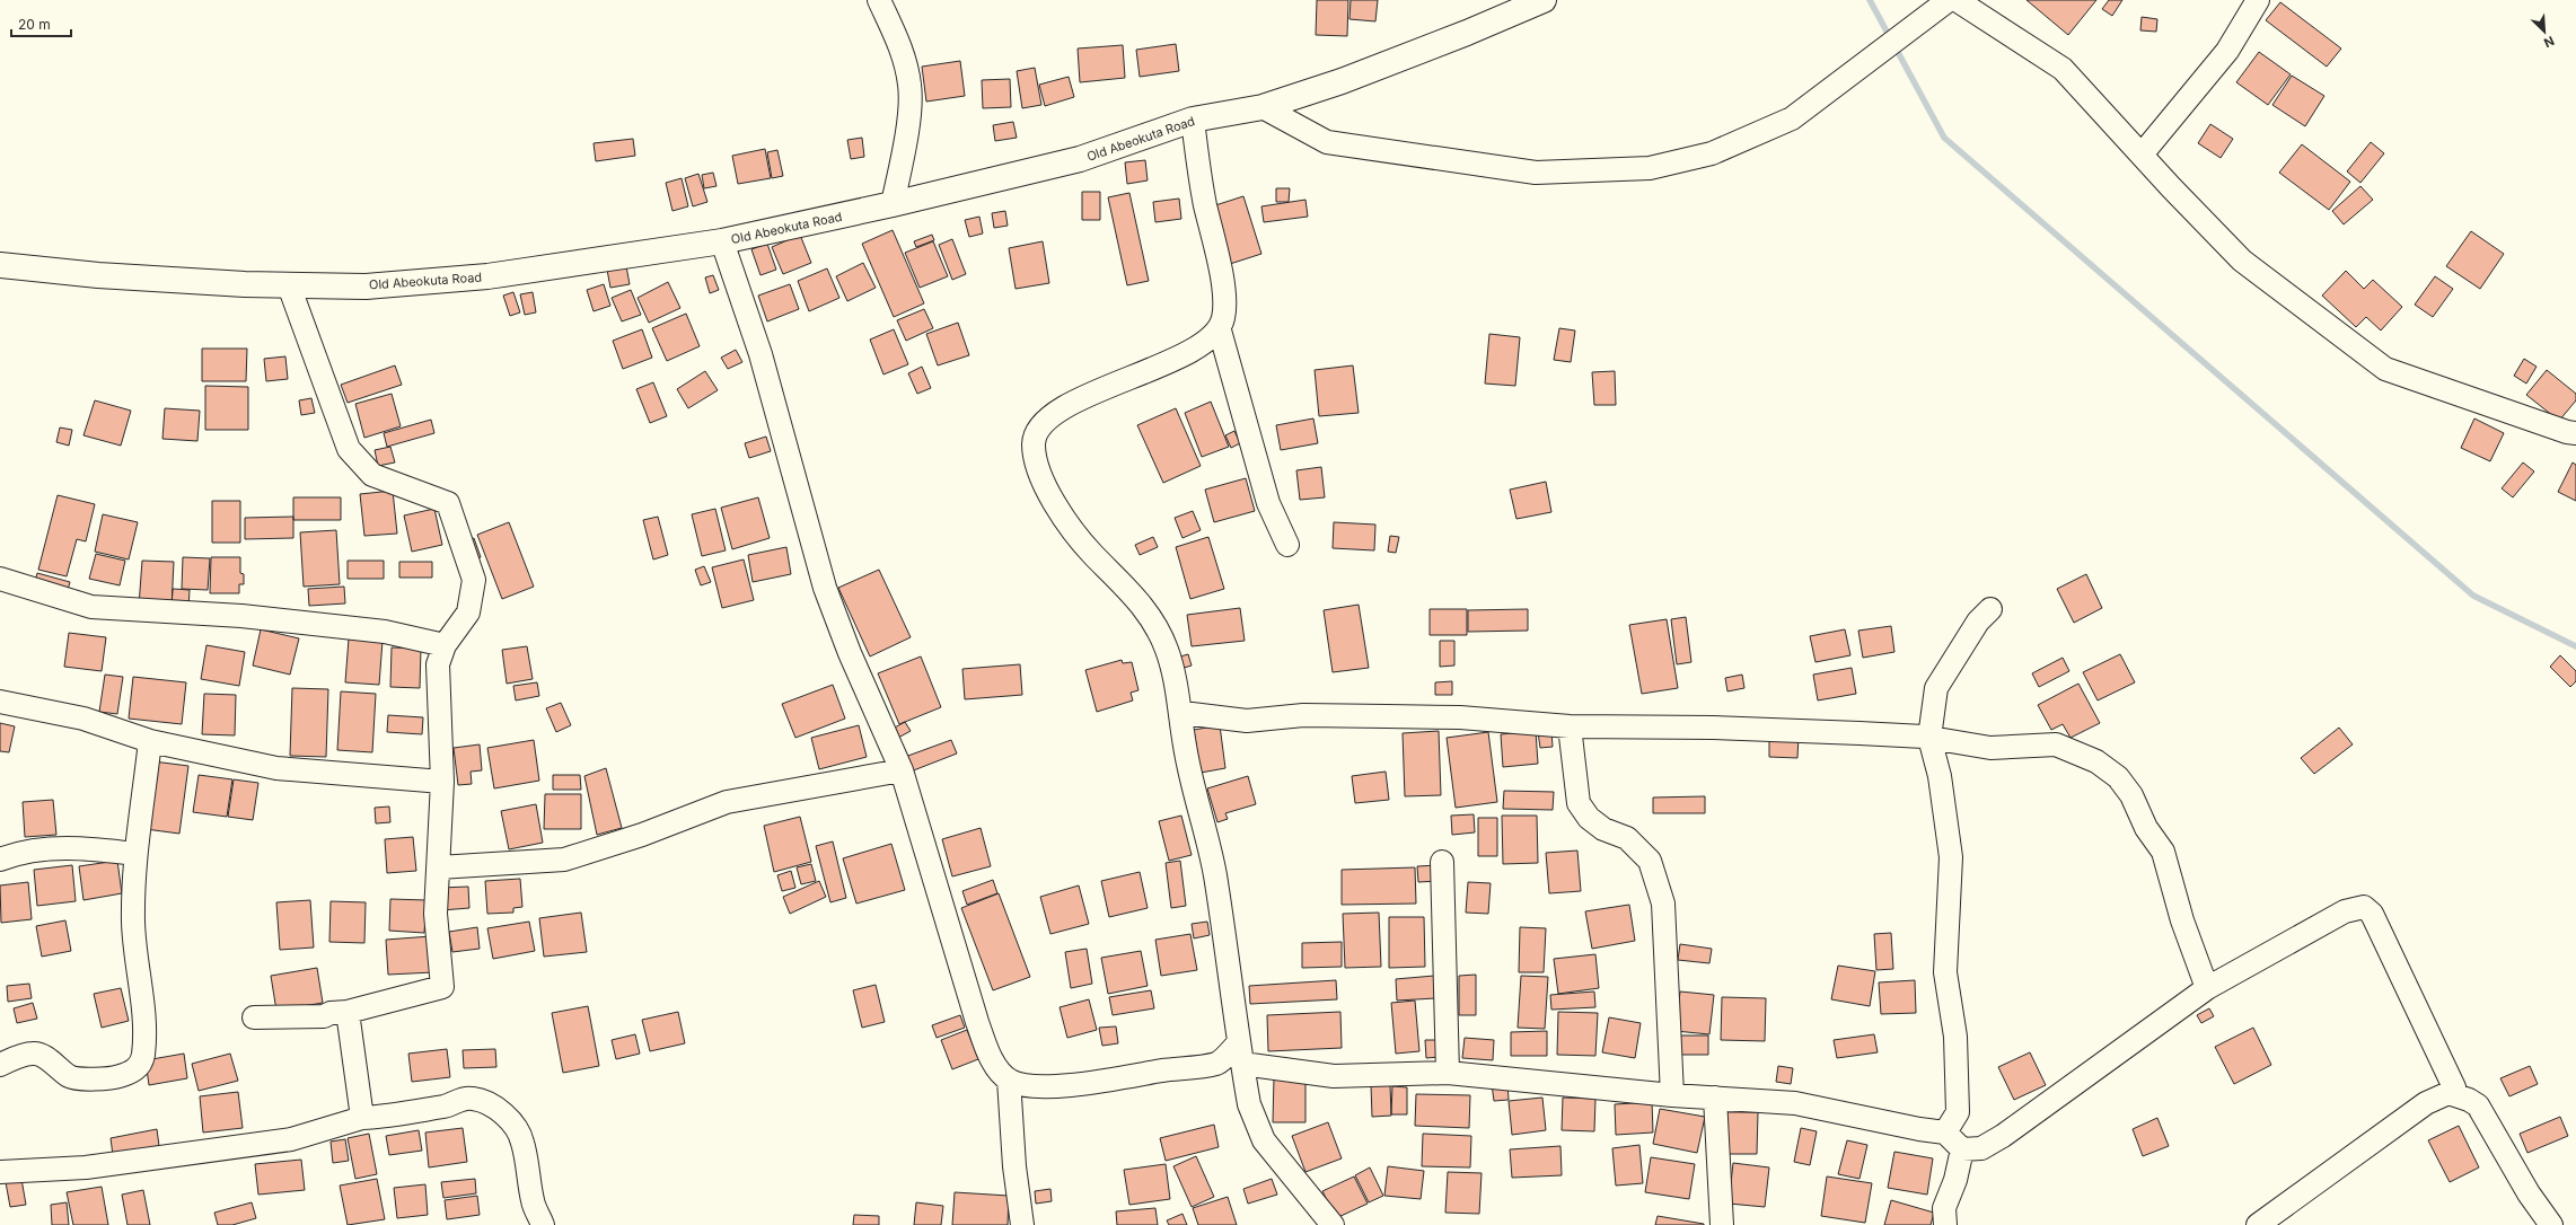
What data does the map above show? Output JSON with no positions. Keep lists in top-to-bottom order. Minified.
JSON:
{"streets":{"highway":["Old Abeokuta Road"]},"scale_bar":"20 m","north":"bottom right"}
